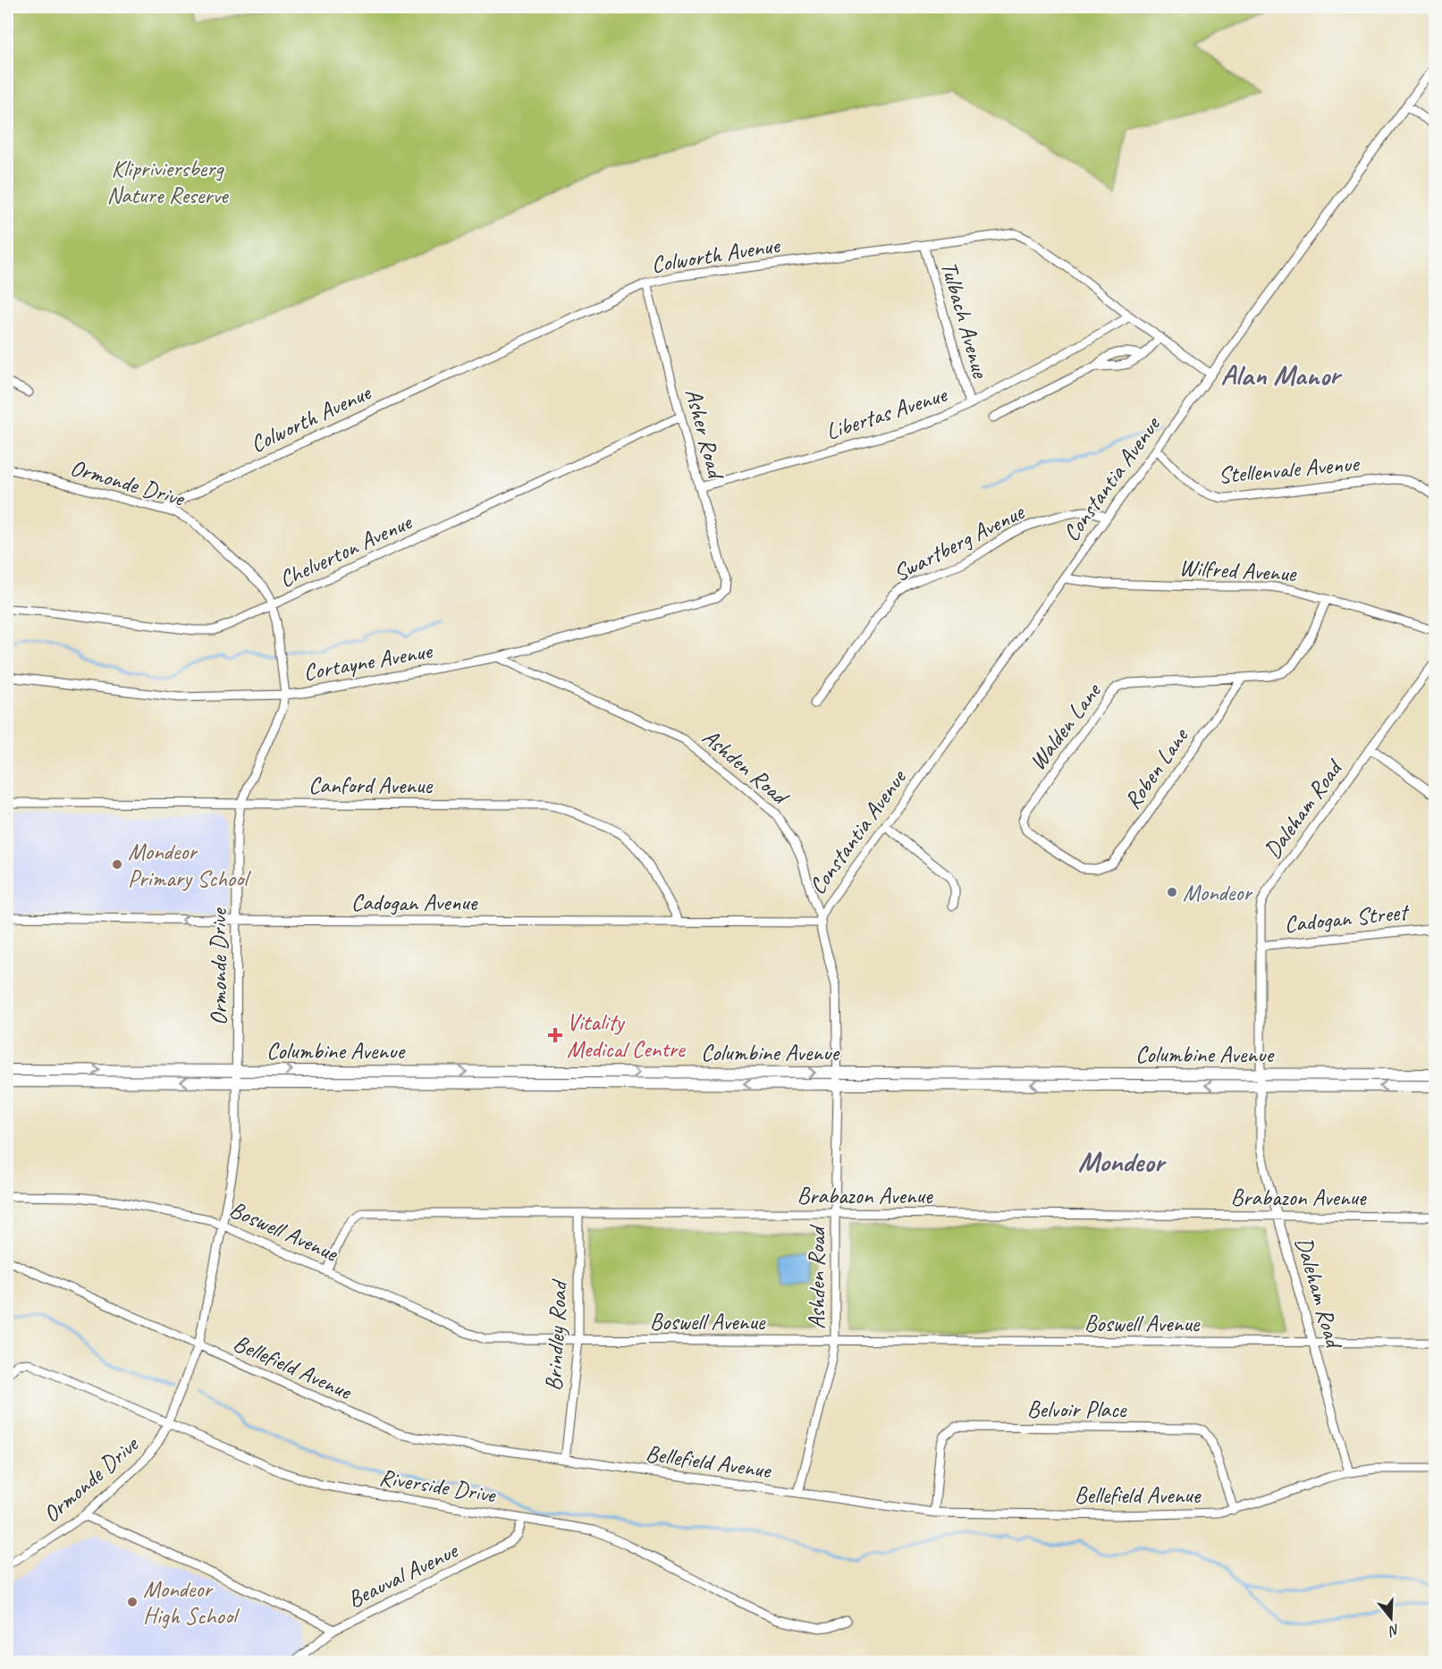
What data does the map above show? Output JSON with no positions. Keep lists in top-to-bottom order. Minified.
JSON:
{"streets":{"main road":["Columbine Avenue"],"street":["Colworth Avenue","Tulbach Avenue","Libertas Avenue","Asher Road","Stellenvale Avenue","Constantia Avenue","Ormonde Drive","Swartberg Avenue","Chelverton Avenue","Wilfred Avenue","Cortayne Avenue","Walden Lane","Ashden Road","Roben Lane","Canford Avenue","Daleham Road","Cadogan Avenue","Cadogan Street","Brabazon Avenue","Boswell Avenue","Brindley Road","Bellefield Avenue","Belvoir Place","Riverside Drive","Beauval Avenue"]},"crossings":[["Colworth Avenue","Tulbach Avenue"],["Colworth Avenue","Libertas Avenue"],["Colworth Avenue","Asher Road"],["Colworth Avenue","Constantia Avenue"],["Colworth Avenue","Ormonde Drive"],["Tulbach Avenue","Libertas Avenue"],["Libertas Avenue","Asher Road"],["Asher Road","Chelverton Avenue"],["Asher Road","Cortayne Avenue"],["Stellenvale Avenue","Constantia Avenue"],["Constantia Avenue","Swartberg Avenue"],["Constantia Avenue","Wilfred Avenue"],["Constantia Avenue","Ashden Road"],["Constantia Avenue","Cadogan Avenue"],["Ormonde Drive","Chelverton Avenue"],["Ormonde Drive","Cortayne Avenue"],["Ormonde Drive","Canford Avenue"],["Ormonde Drive","Cadogan Avenue"],["Ormonde Drive","Columbine Avenue"],["Ormonde Drive","Boswell Avenue"],["Ormonde Drive","Bellefield Avenue"],["Ormonde Drive","Riverside Drive"],["Wilfred Avenue","Walden Lane"],["Cortayne Avenue","Ashden Road"],["Walden Lane","Roben Lane"],["Ashden Road","Cadogan Avenue"],["Ashden Road","Columbine Avenue"],["Ashden Road","Brabazon Avenue"],["Ashden Road","Boswell Avenue"],["Ashden Road","Bellefield Avenue"],["Canford Avenue","Cadogan Avenue"],["Daleham Road","Cadogan Street"],["Daleham Road","Columbine Avenue"],["Daleham Road","Brabazon Avenue"],["Daleham Road","Boswell Avenue"],["Daleham Road","Bellefield Avenue"],["Brabazon Avenue","Boswell Avenue"],["Brabazon Avenue","Brindley Road"],["Boswell Avenue","Brindley Road"],["Brindley Road","Bellefield Avenue"],["Bellefield Avenue","Belvoir Place"],["Riverside Drive","Beauval Avenue"]],"districts":["Alan Manor","Mondeor"],"parks":["Klipriviersberg Nature Reserve"],"places":{"other":["Mondeor Primary School","Mondeor","Mondeor High School"],"health":["Vitality Medical Centre"]},"north":"bottom"}
